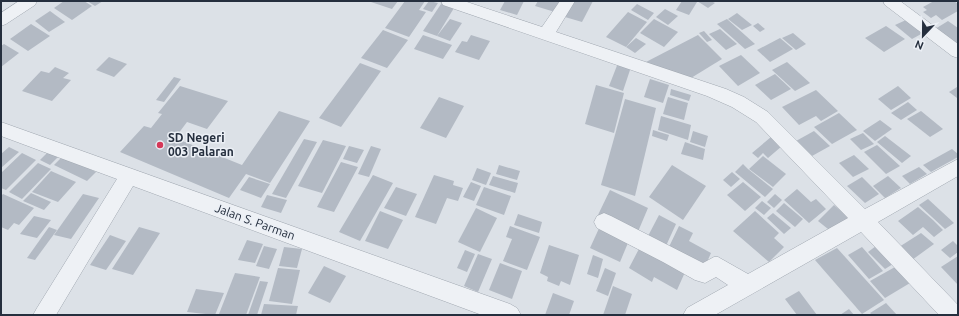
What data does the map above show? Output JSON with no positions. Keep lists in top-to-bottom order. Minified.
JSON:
{"streets":{"street":["Jalan S. Parman"]},"places":["SD Negeri 003 Palaran"],"north":"bottom"}
